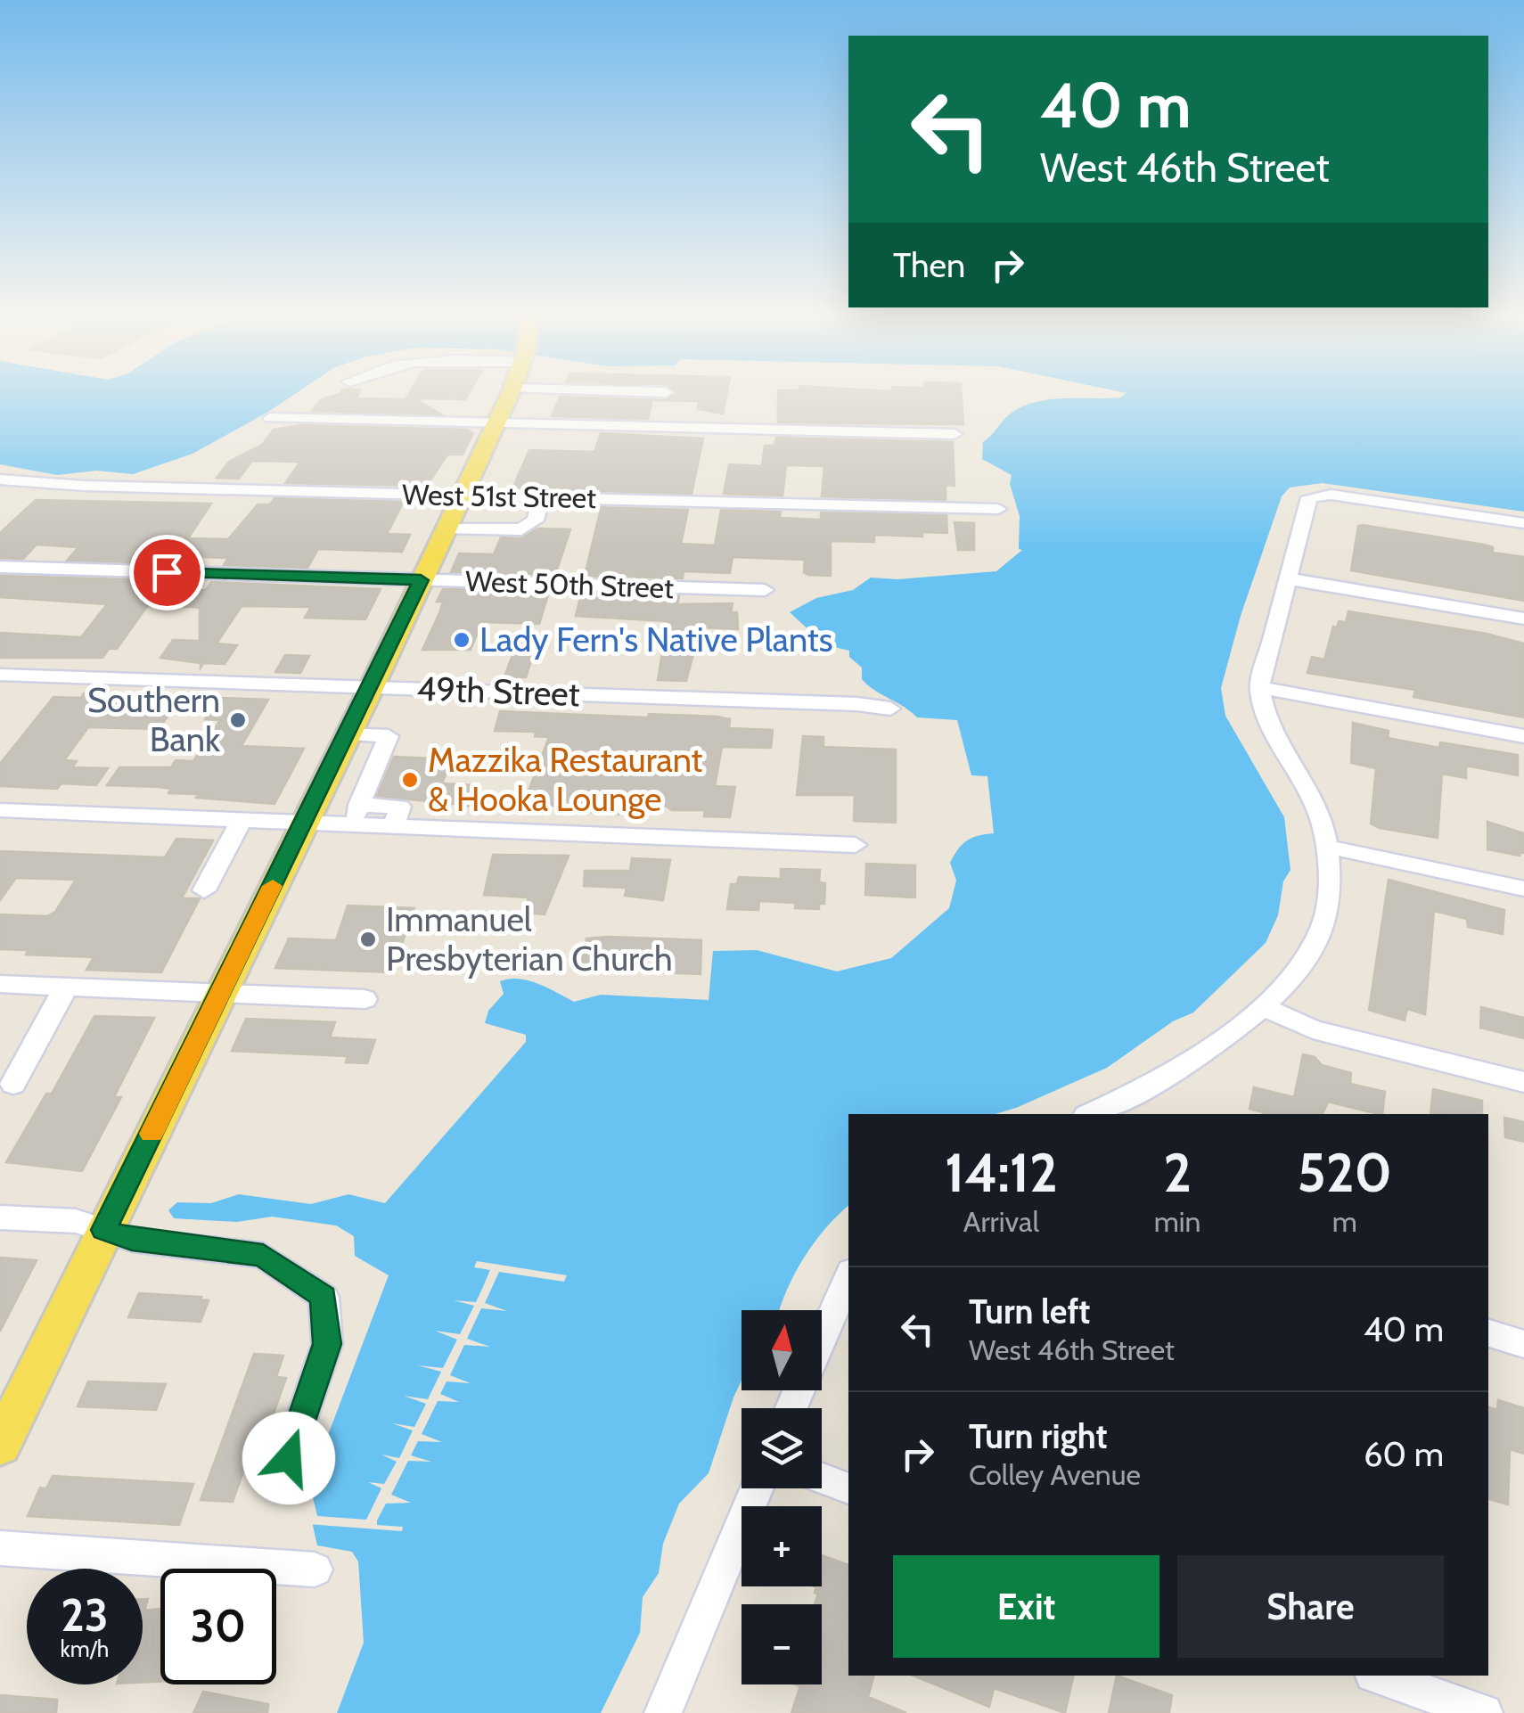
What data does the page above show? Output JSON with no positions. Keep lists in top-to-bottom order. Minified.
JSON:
{"streets":{"street":["West 51st Street","West 50th Street","49th Street"]},"places":["Lady Fern's Native Plants","Southern Bank","Mazzika Restaurant & Hooka Lounge","Immanuel Presbyterian Church"],"north":"top","page":{"turn":["40 m","West 46th Street"],"then":"Then","eta":["14:12","Arrival","2","min","520","m"],"list":[{"name":"Turn left","note":"West 46th Street","value":"40 m"},{"name":"Turn right","note":"Colley Avenue","value":"60 m"}],"map_buttons":["+","−"],"buttons":["Exit","Share"],"speed":"23 km/h","limit":"30"}}
